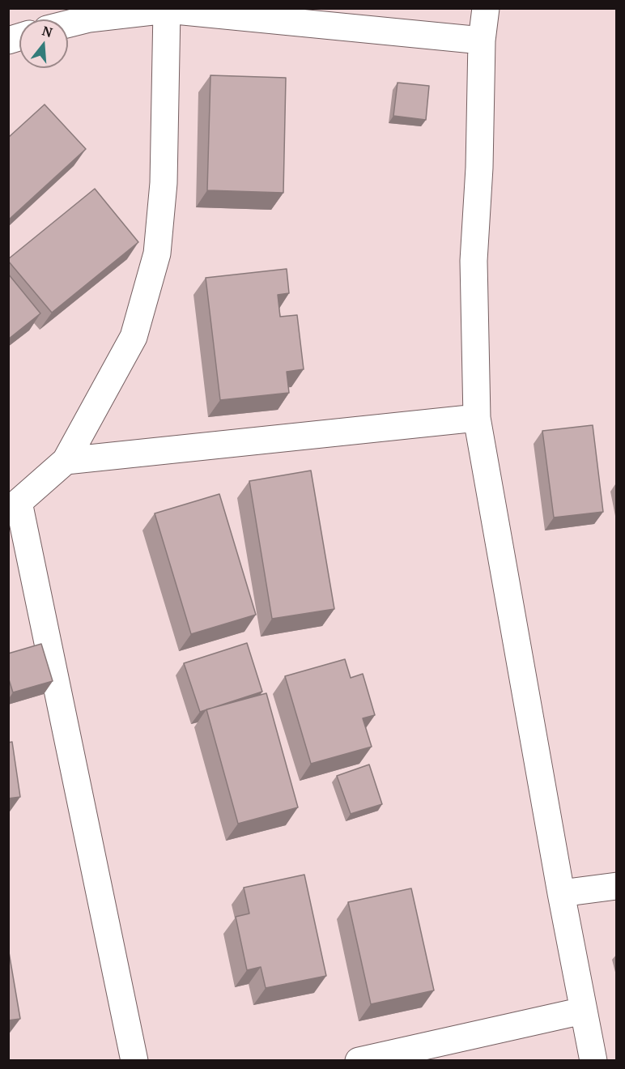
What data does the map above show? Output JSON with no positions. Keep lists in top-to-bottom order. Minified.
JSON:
{"north":"top"}
